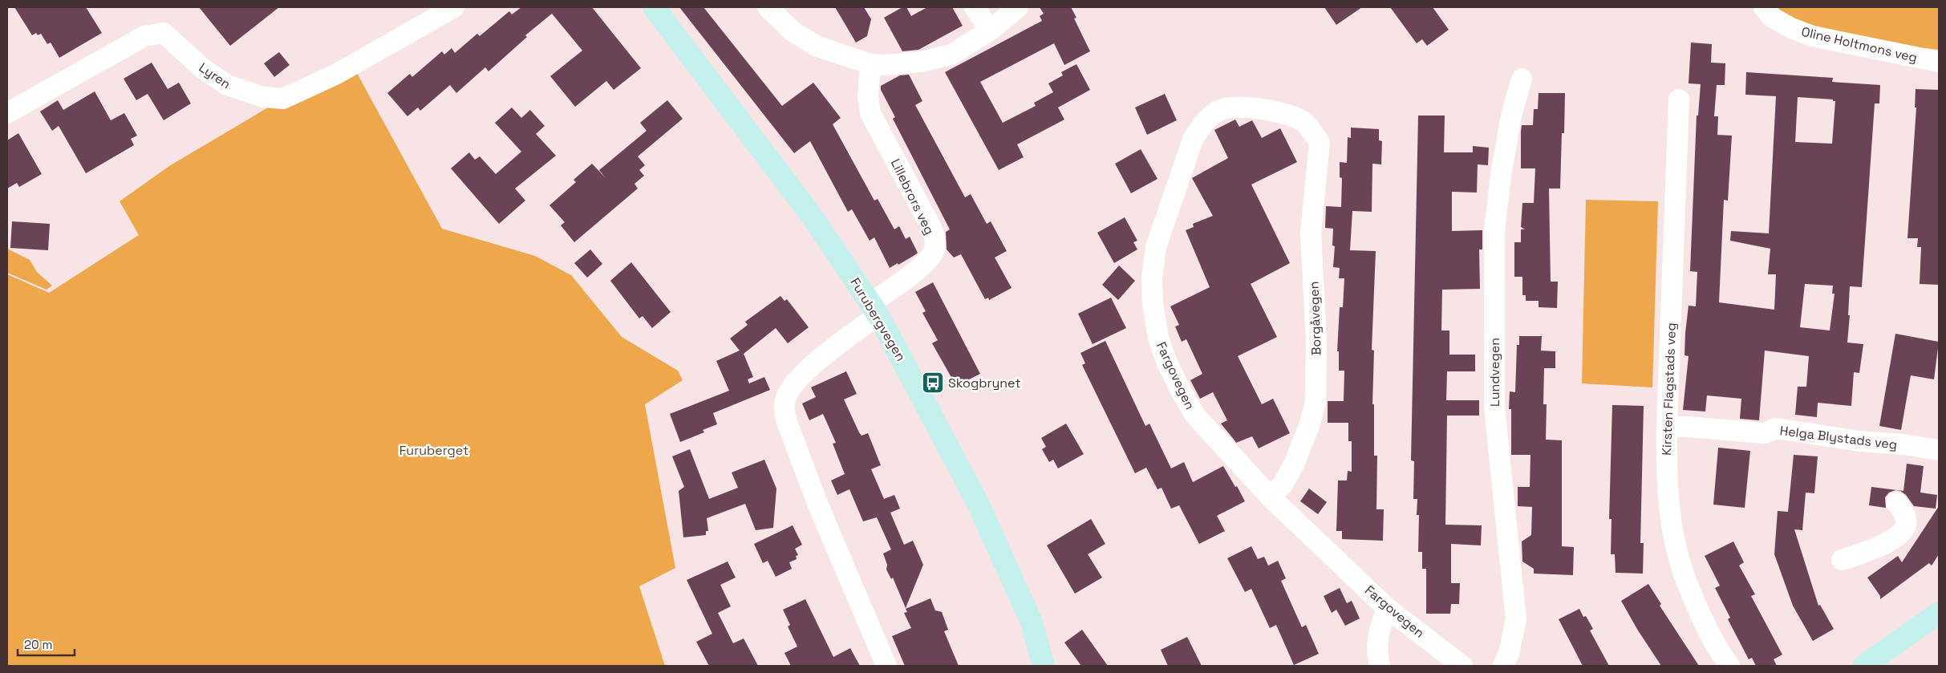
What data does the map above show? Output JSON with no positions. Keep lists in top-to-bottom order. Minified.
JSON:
{"streets":{"main road":["Furubergvegen"],"street":["Oline Holtmons veg","Lyren","Lillebrors veg","Borgåvegen","Lundvegen","Fargovegen","Kirsten Flagstads veg","Helga Blystads veg"]},"crossings":[["Lillebrors veg","Furubergvegen"],["Borgåvegen","Fargovegen"],["Kirsten Flagstads veg","Helga Blystads veg"]],"parks":["Furuberget"],"places":{"bus stop":["Skogbrynet"]},"scale_bar":"20 m"}
